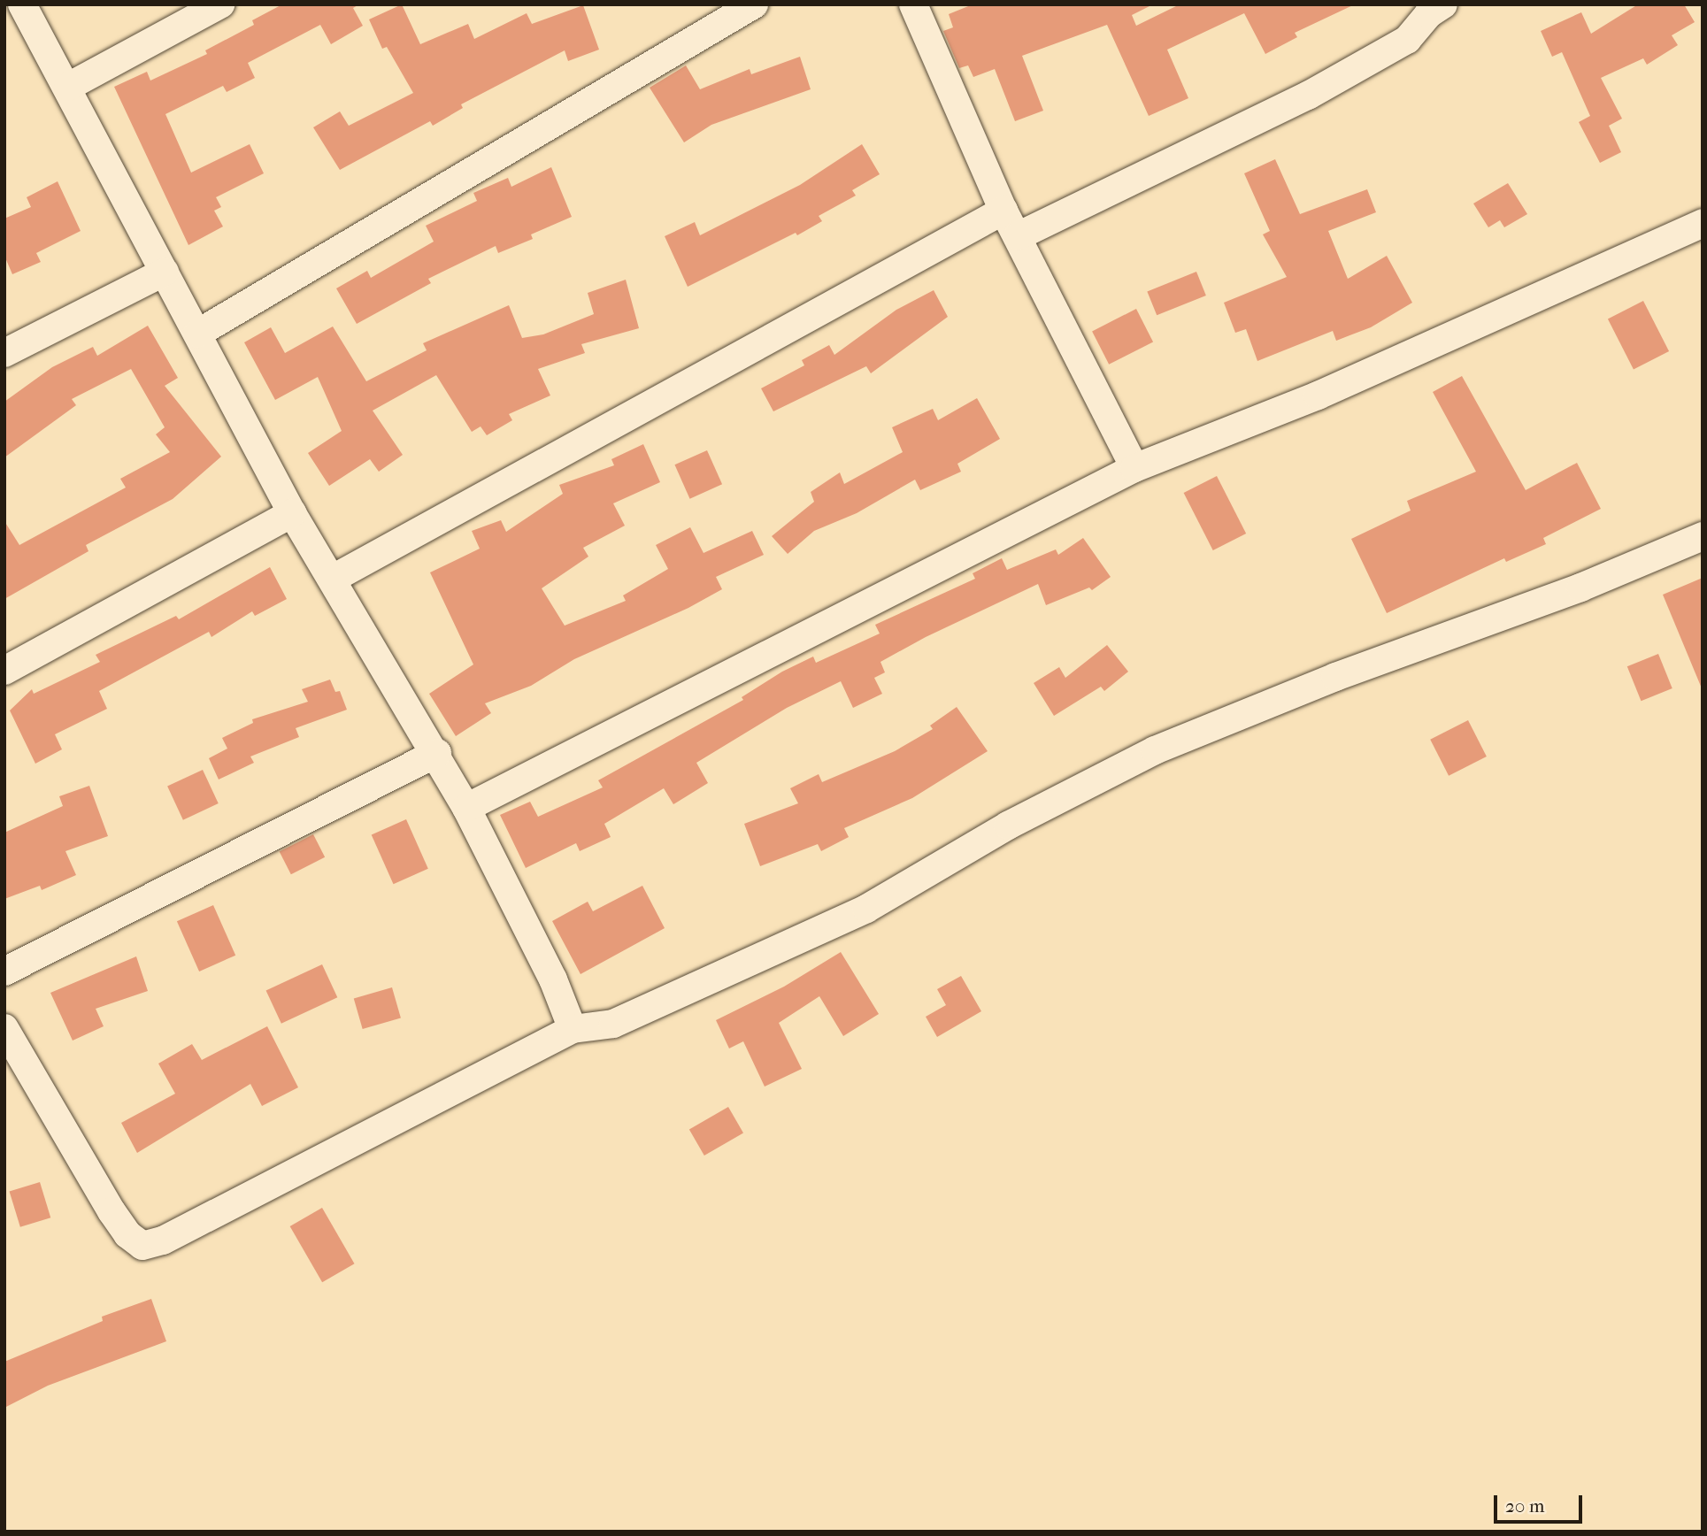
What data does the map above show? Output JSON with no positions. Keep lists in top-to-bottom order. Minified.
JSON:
{"scale_bar":"20 m"}
